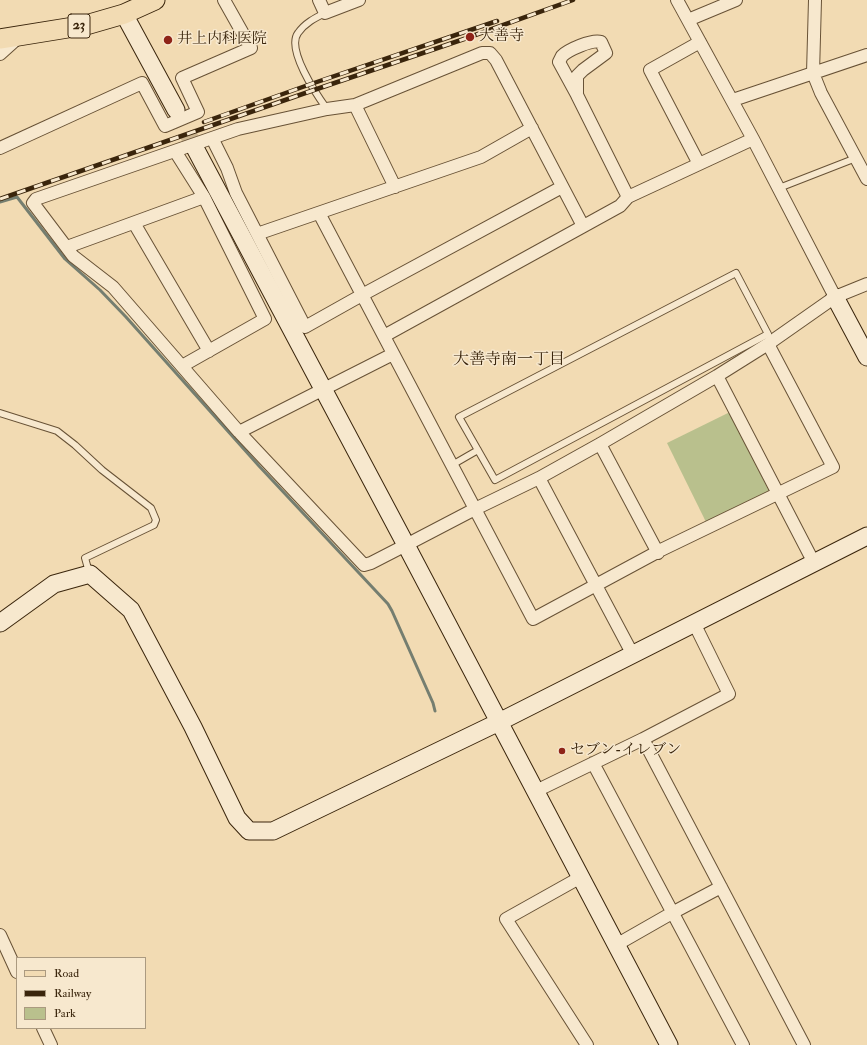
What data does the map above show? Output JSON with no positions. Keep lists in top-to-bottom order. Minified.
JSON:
{"streets":{"main road":["23"]},"districts":["大善寺南一丁目"],"places":["大善寺","井上内科医院","セブン-イレブン"],"legend":["Road","Railway","Park"]}
